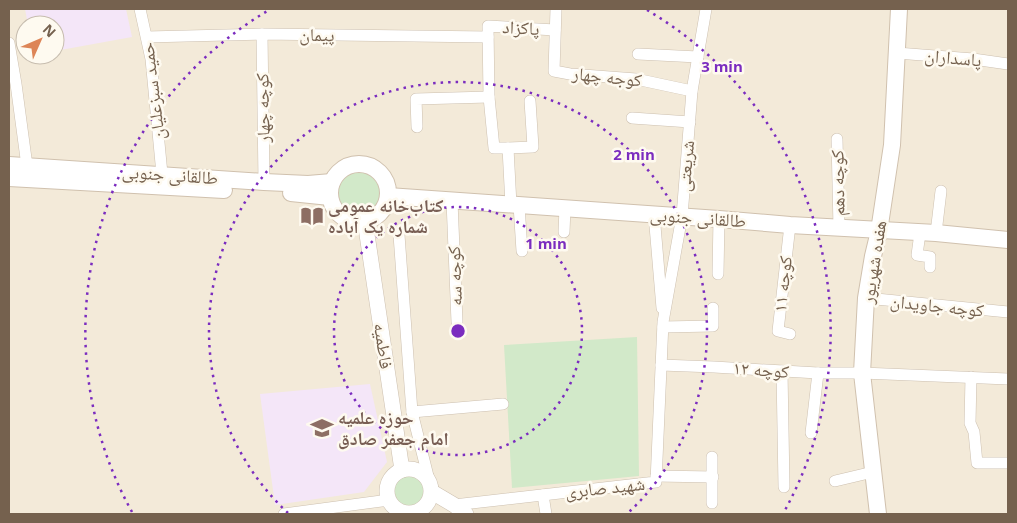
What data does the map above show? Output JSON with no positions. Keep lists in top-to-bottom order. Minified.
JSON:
{"streets":{"main road":["طالقانی جنوبی","هفده شهریور"],"street":["پاکزاد","پیمان","پاسداران","کوجه چهار","حمید سبزعلیان","کوچه چهار","شریعتی","کوچه دهم","کوچه سه","کوچه ۱۱","کوچه جاویدان","فاطمیه","کوچه ۱۲","شهید صابری"]},"crossings":[["پاکزاد","پیمان"],["پاکزاد","کوجه چهار"],["پیمان","حمید سبزعلیان"],["پیمان","کوچه چهار"],["پاسداران","هفده شهریور"],["کوجه چهار","شریعتی"],["حمید سبزعلیان","طالقانی جنوبی"],["کوچه چهار","طالقانی جنوبی"],["شریعتی","طالقانی جنوبی"],["شریعتی","شهید صابری"],["طالقانی جنوبی","کوچه دهم"],["طالقانی جنوبی","هفده شهریور"],["طالقانی جنوبی","کوچه سه"],["طالقانی جنوبی","کوچه ۱۱"],["طالقانی جنوبی","فاطمیه"],["هفده شهریور","کوچه جاویدان"],["هفده شهریور","کوچه ۱۲"],["کوچه ۱۲","شهید صابری"]],"places":{"library":["کتاب‌خانه عمومی شماره یک آباده"],"school or university":["حوزه علمیه امام جعفر صادق"]},"north":"top right","rings":["3 min","2 min","1 min"]}
